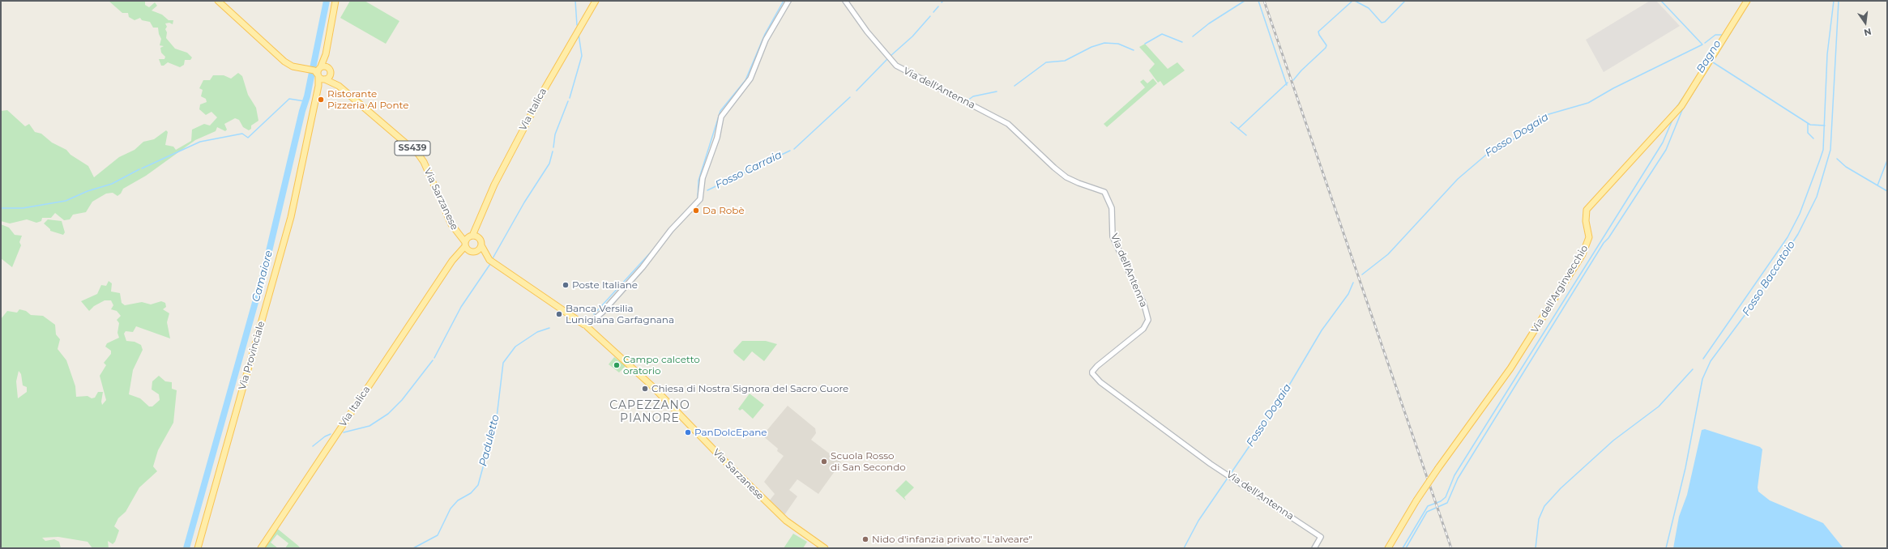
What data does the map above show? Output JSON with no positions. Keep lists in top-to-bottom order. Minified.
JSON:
{"streets":{"main road":["Via Italica","SS439","Via Sarzanese","Via dell'Arginvecchio","Via Provinciale"],"street":["Via dell'Antenna"]},"crossings":[["Via Italica","SS439"],["Via Italica","Via Sarzanese"],["SS439","Via Sarzanese"],["SS439","Via Provinciale"],["Via Sarzanese","Via Provinciale"]],"districts":["CAPEZZANO PIANORE"],"water":["Bagno","Fosso Dogaia","Fosso Carraia","Camaiore","Fosso Baccatoio","Paduletto"],"places":["Ristorante Pizzeria Al Ponte","Da Robè","Poste Italiane","Banca Versilia Lunigiana Garfagnana","Campo calcetto oratorio","Chiesa di Nostra Signora del Sacro Cuore","PanDolcEpane","Scuola Rosso di San Secondo","Nido d'infanzia privato \"L'alveare\""],"north":"bottom"}
